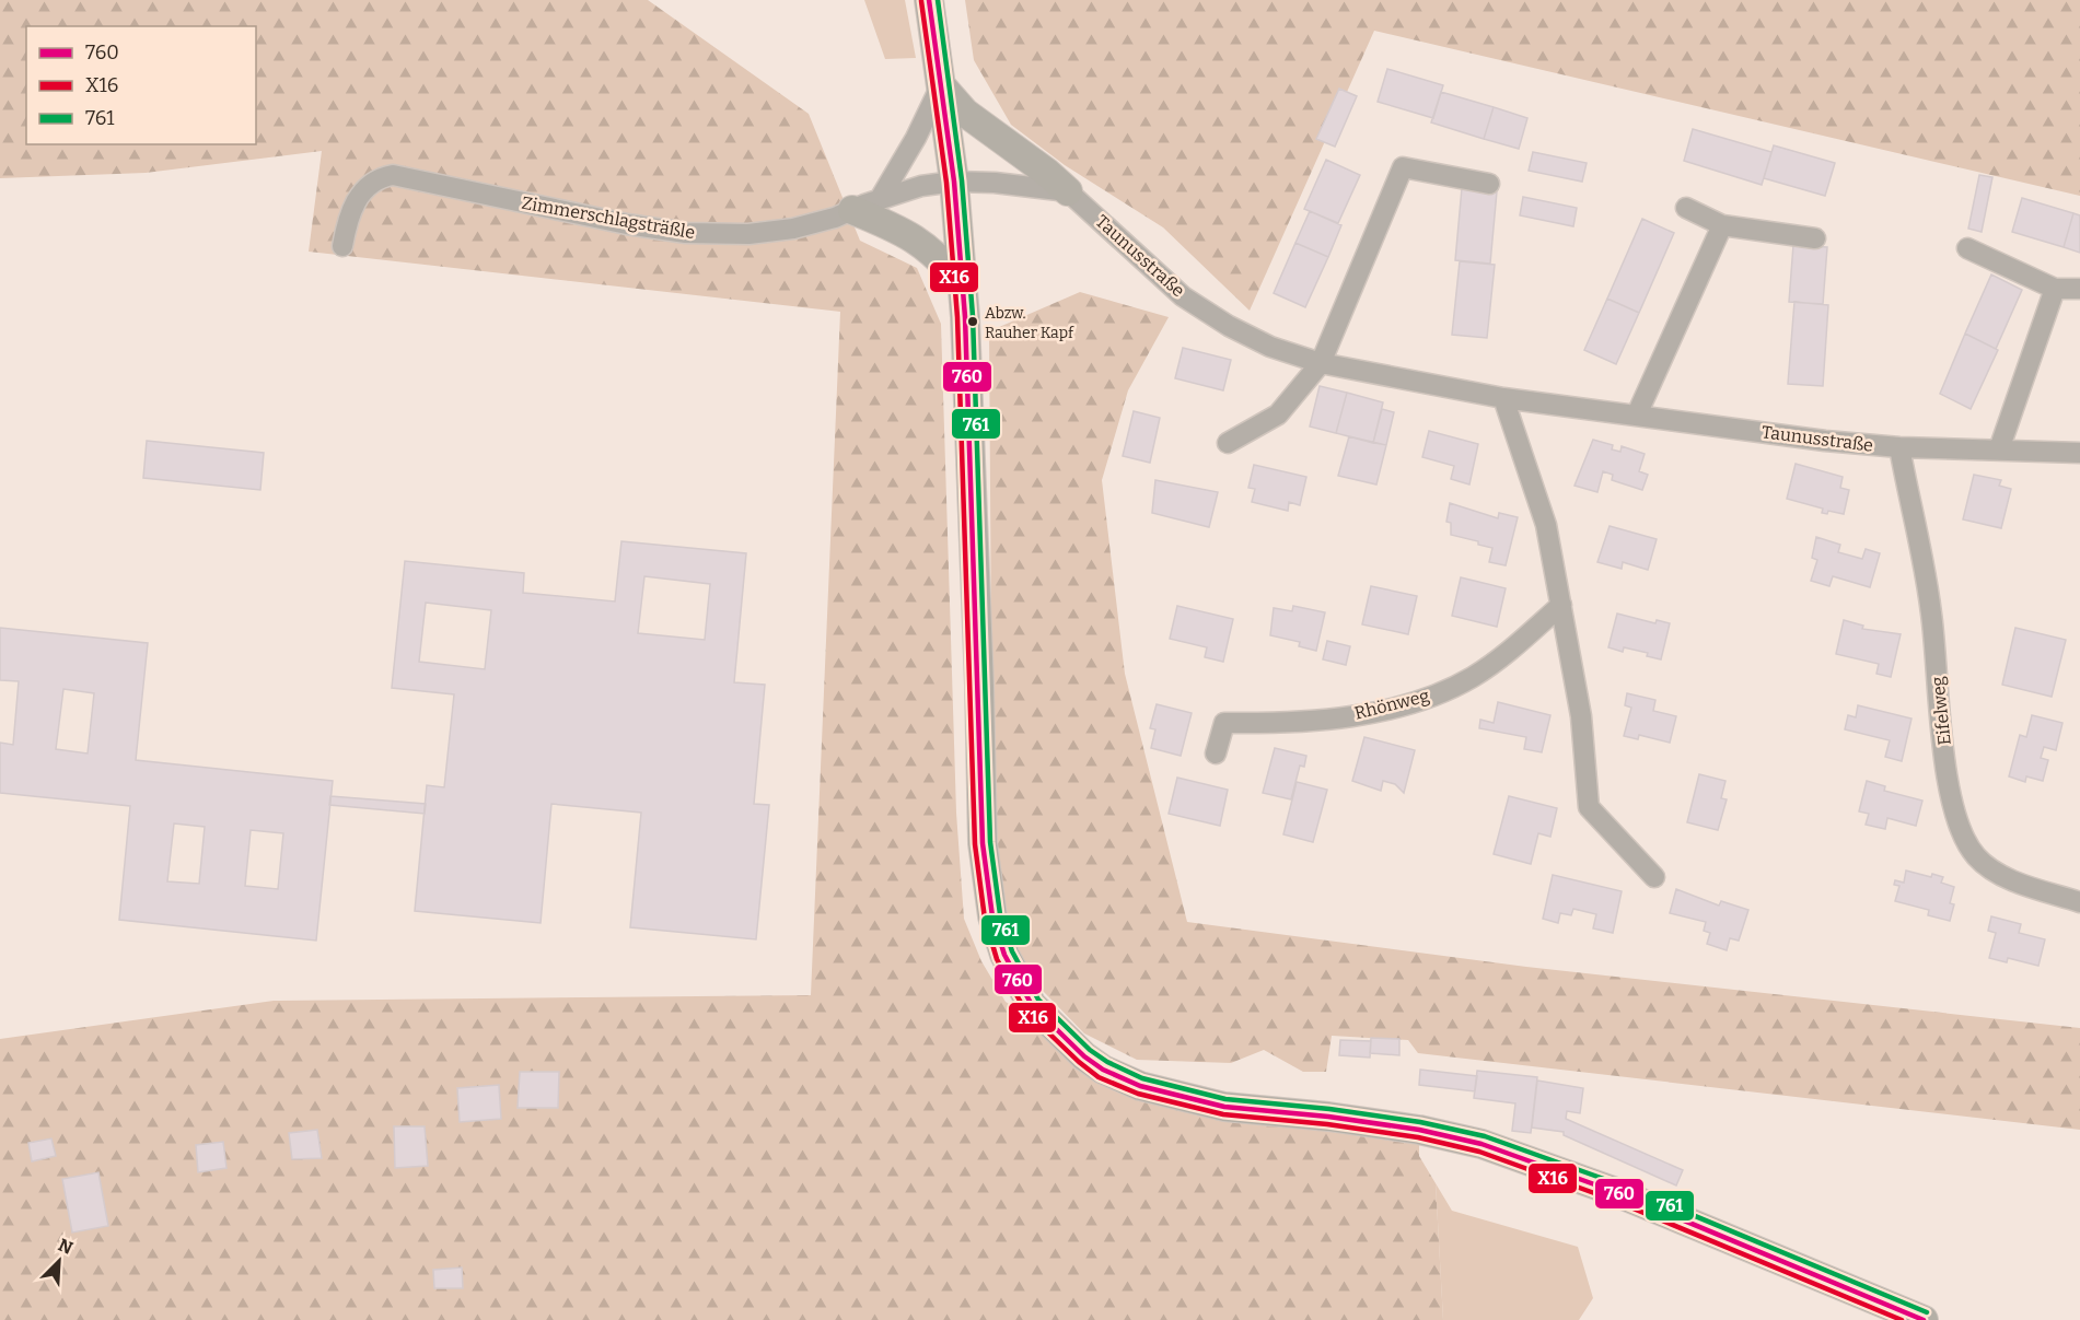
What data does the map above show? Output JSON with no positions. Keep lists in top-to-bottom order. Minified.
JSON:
{"streets":{"street":["Zimmerschlagsträßle","Taunusstraße","Rhönweg","Eifelweg"]},"crossings":[["Taunusstraße","Eifelweg"]],"places":["Abzw. Rauher Kapf"],"lines":["transit line 760","transit line 761","transit line X16"],"legend":["760","X16","761"],"north":"top right"}
